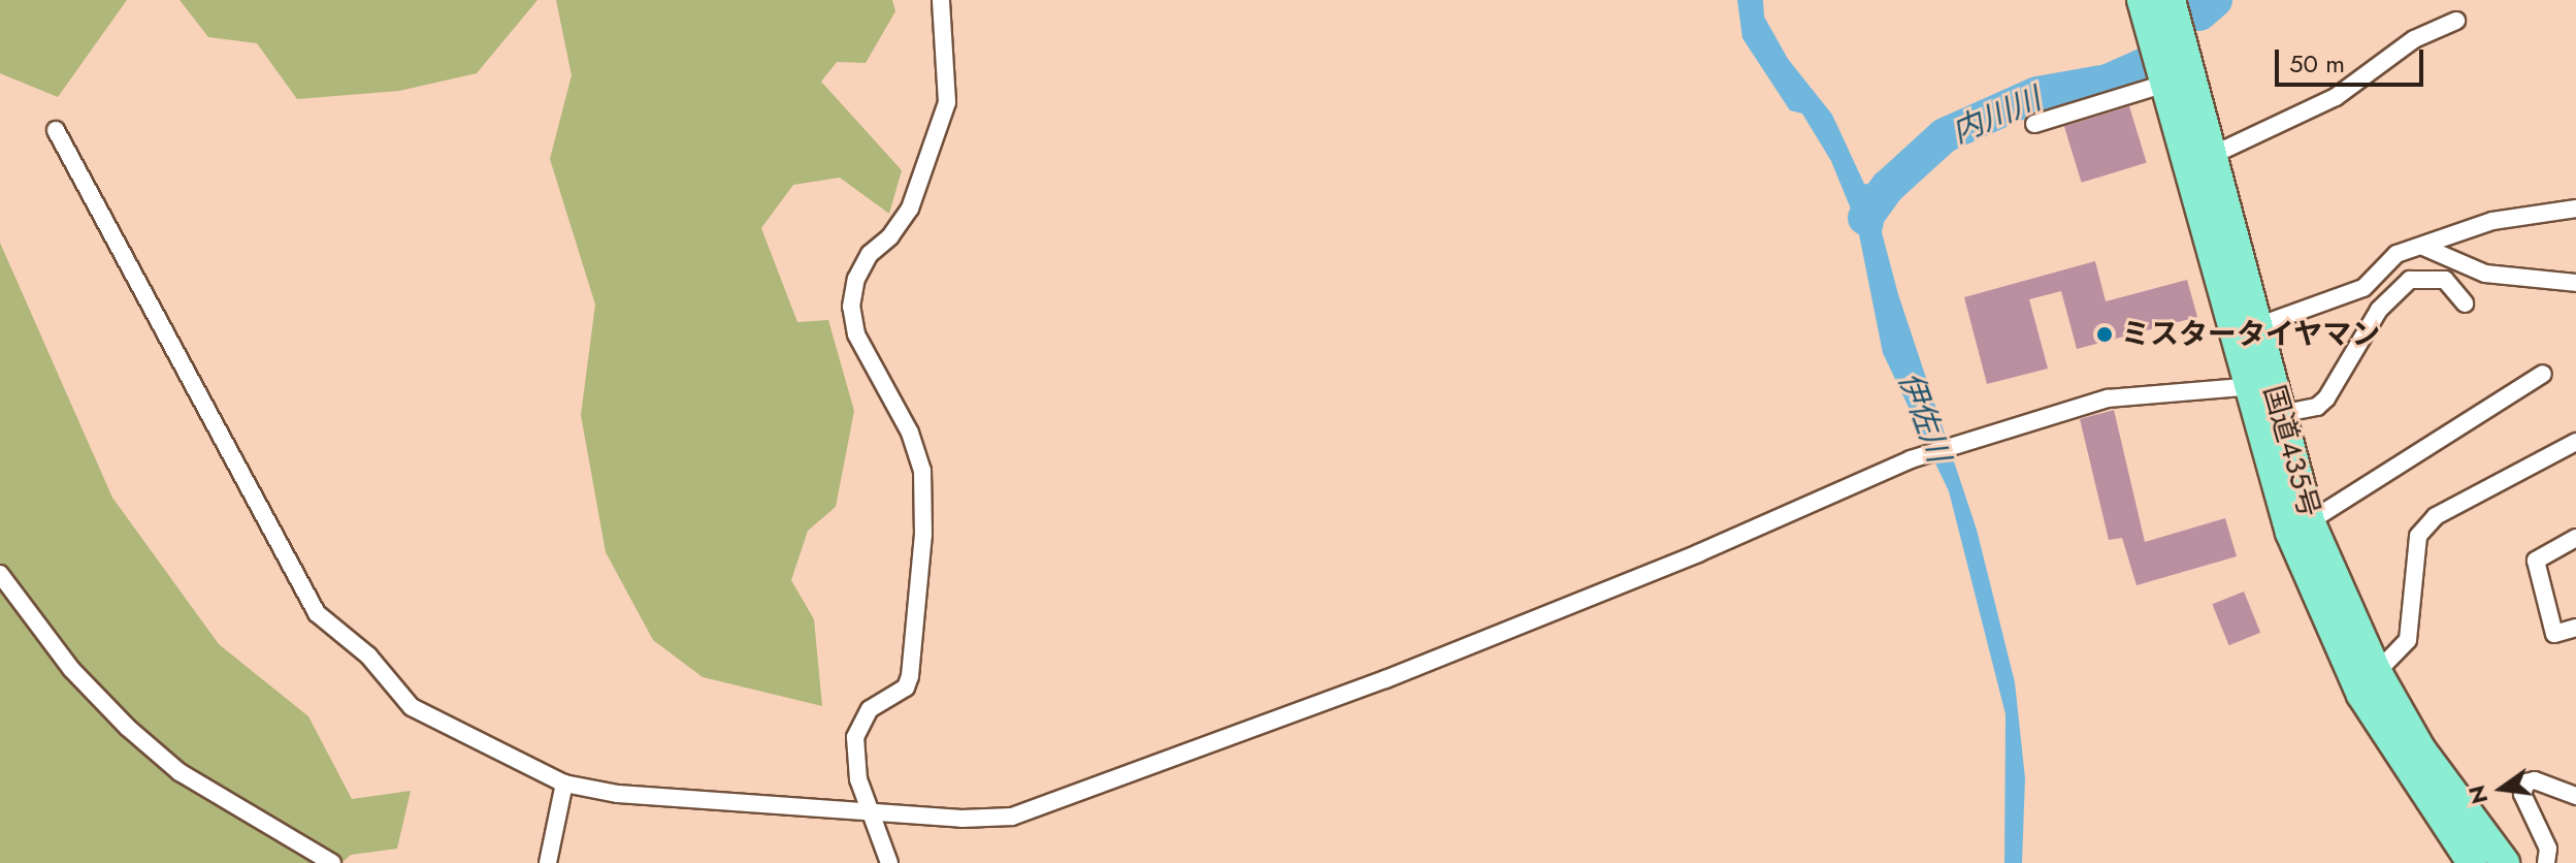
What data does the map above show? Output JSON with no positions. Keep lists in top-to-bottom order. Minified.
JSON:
{"streets":{"highway":["国道435号"]},"water":["内川川","伊佐川"],"places":["ミスタータイヤマン"],"scale_bar":"50 m","north":"left"}
